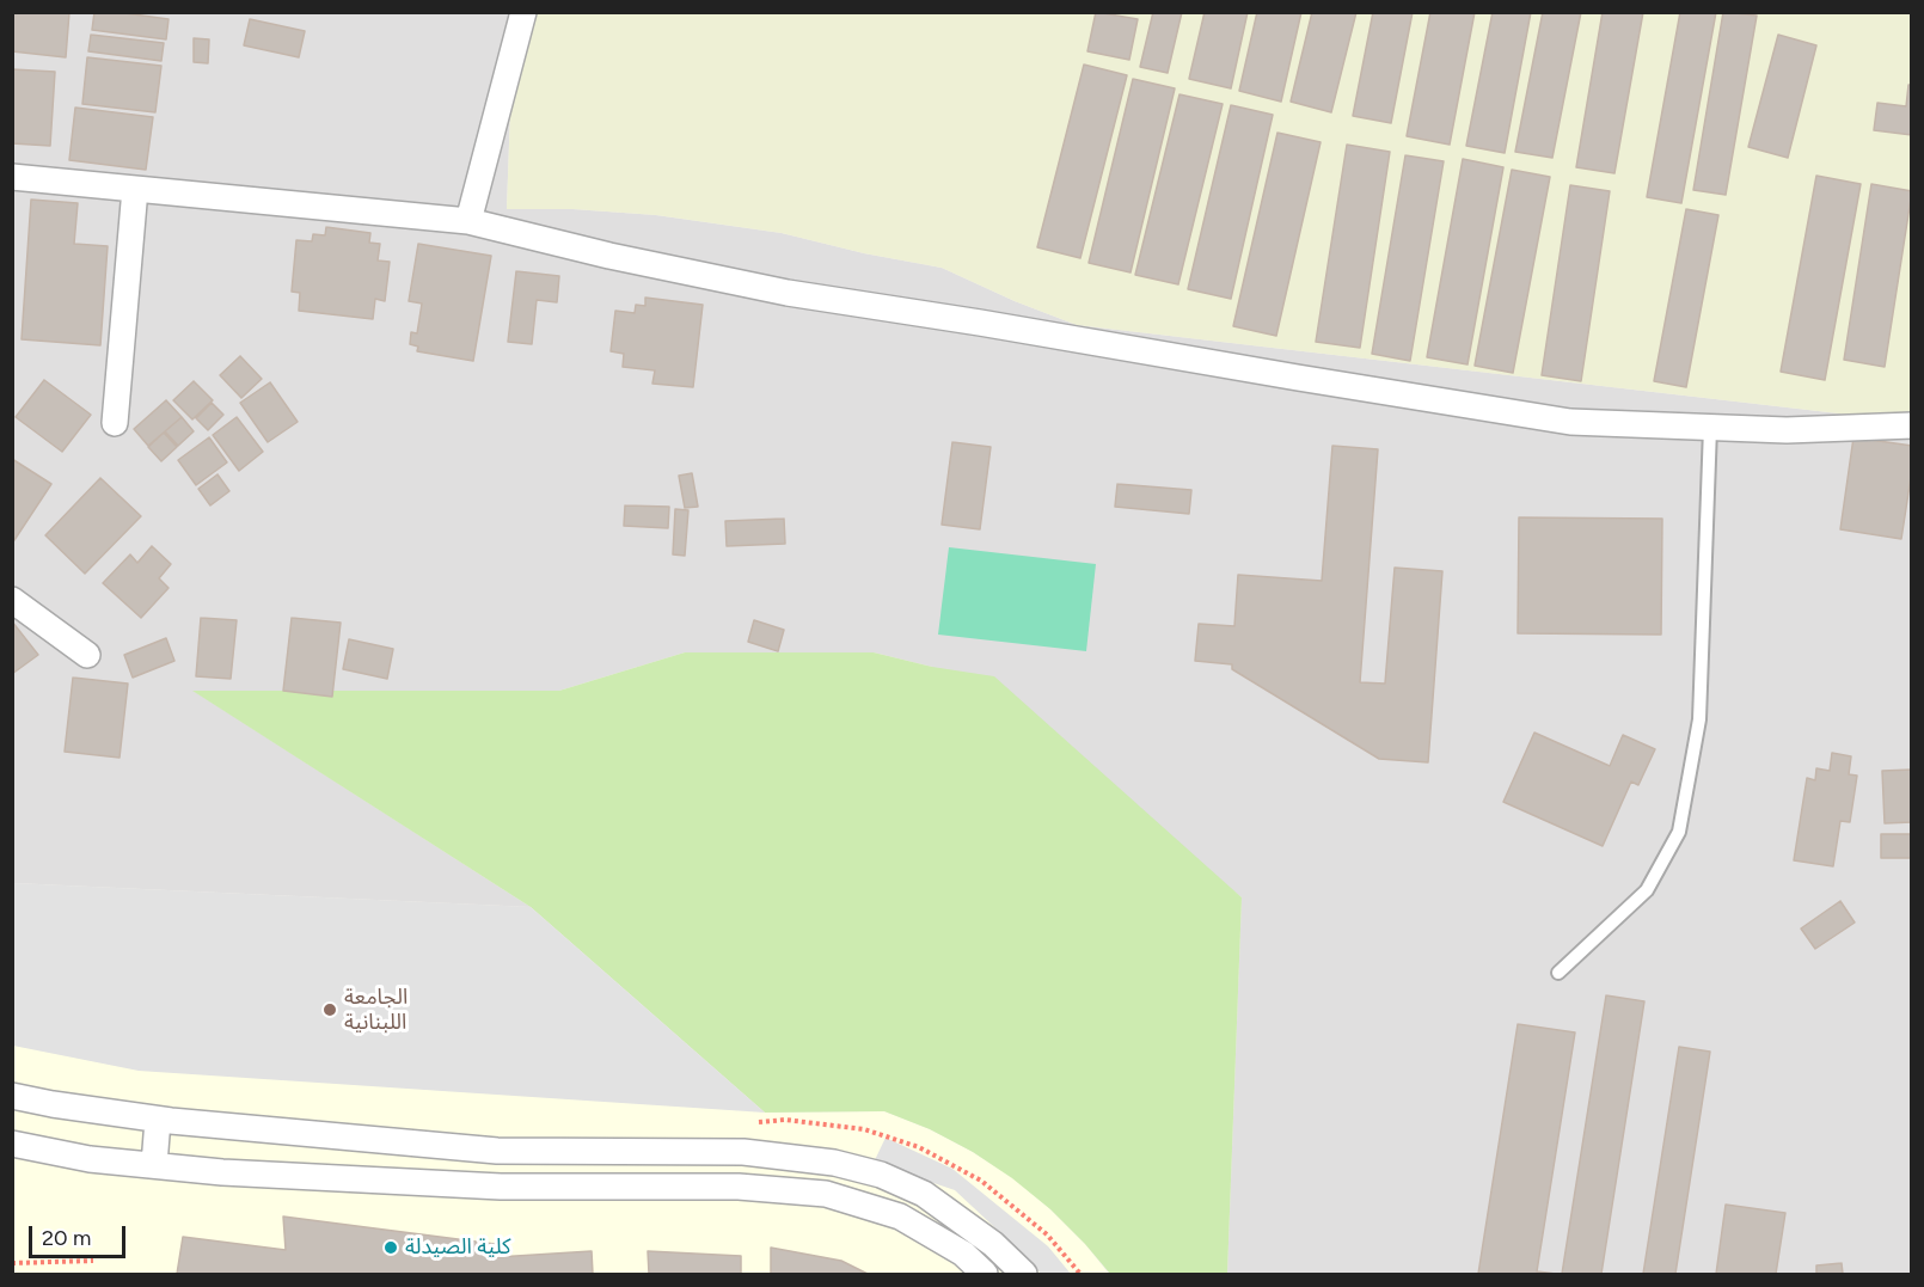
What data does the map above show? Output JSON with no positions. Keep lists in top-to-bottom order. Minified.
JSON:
{"places":["الجامعة اللبنانية","كلية الصيدلة"],"scale_bar":"20 m"}
